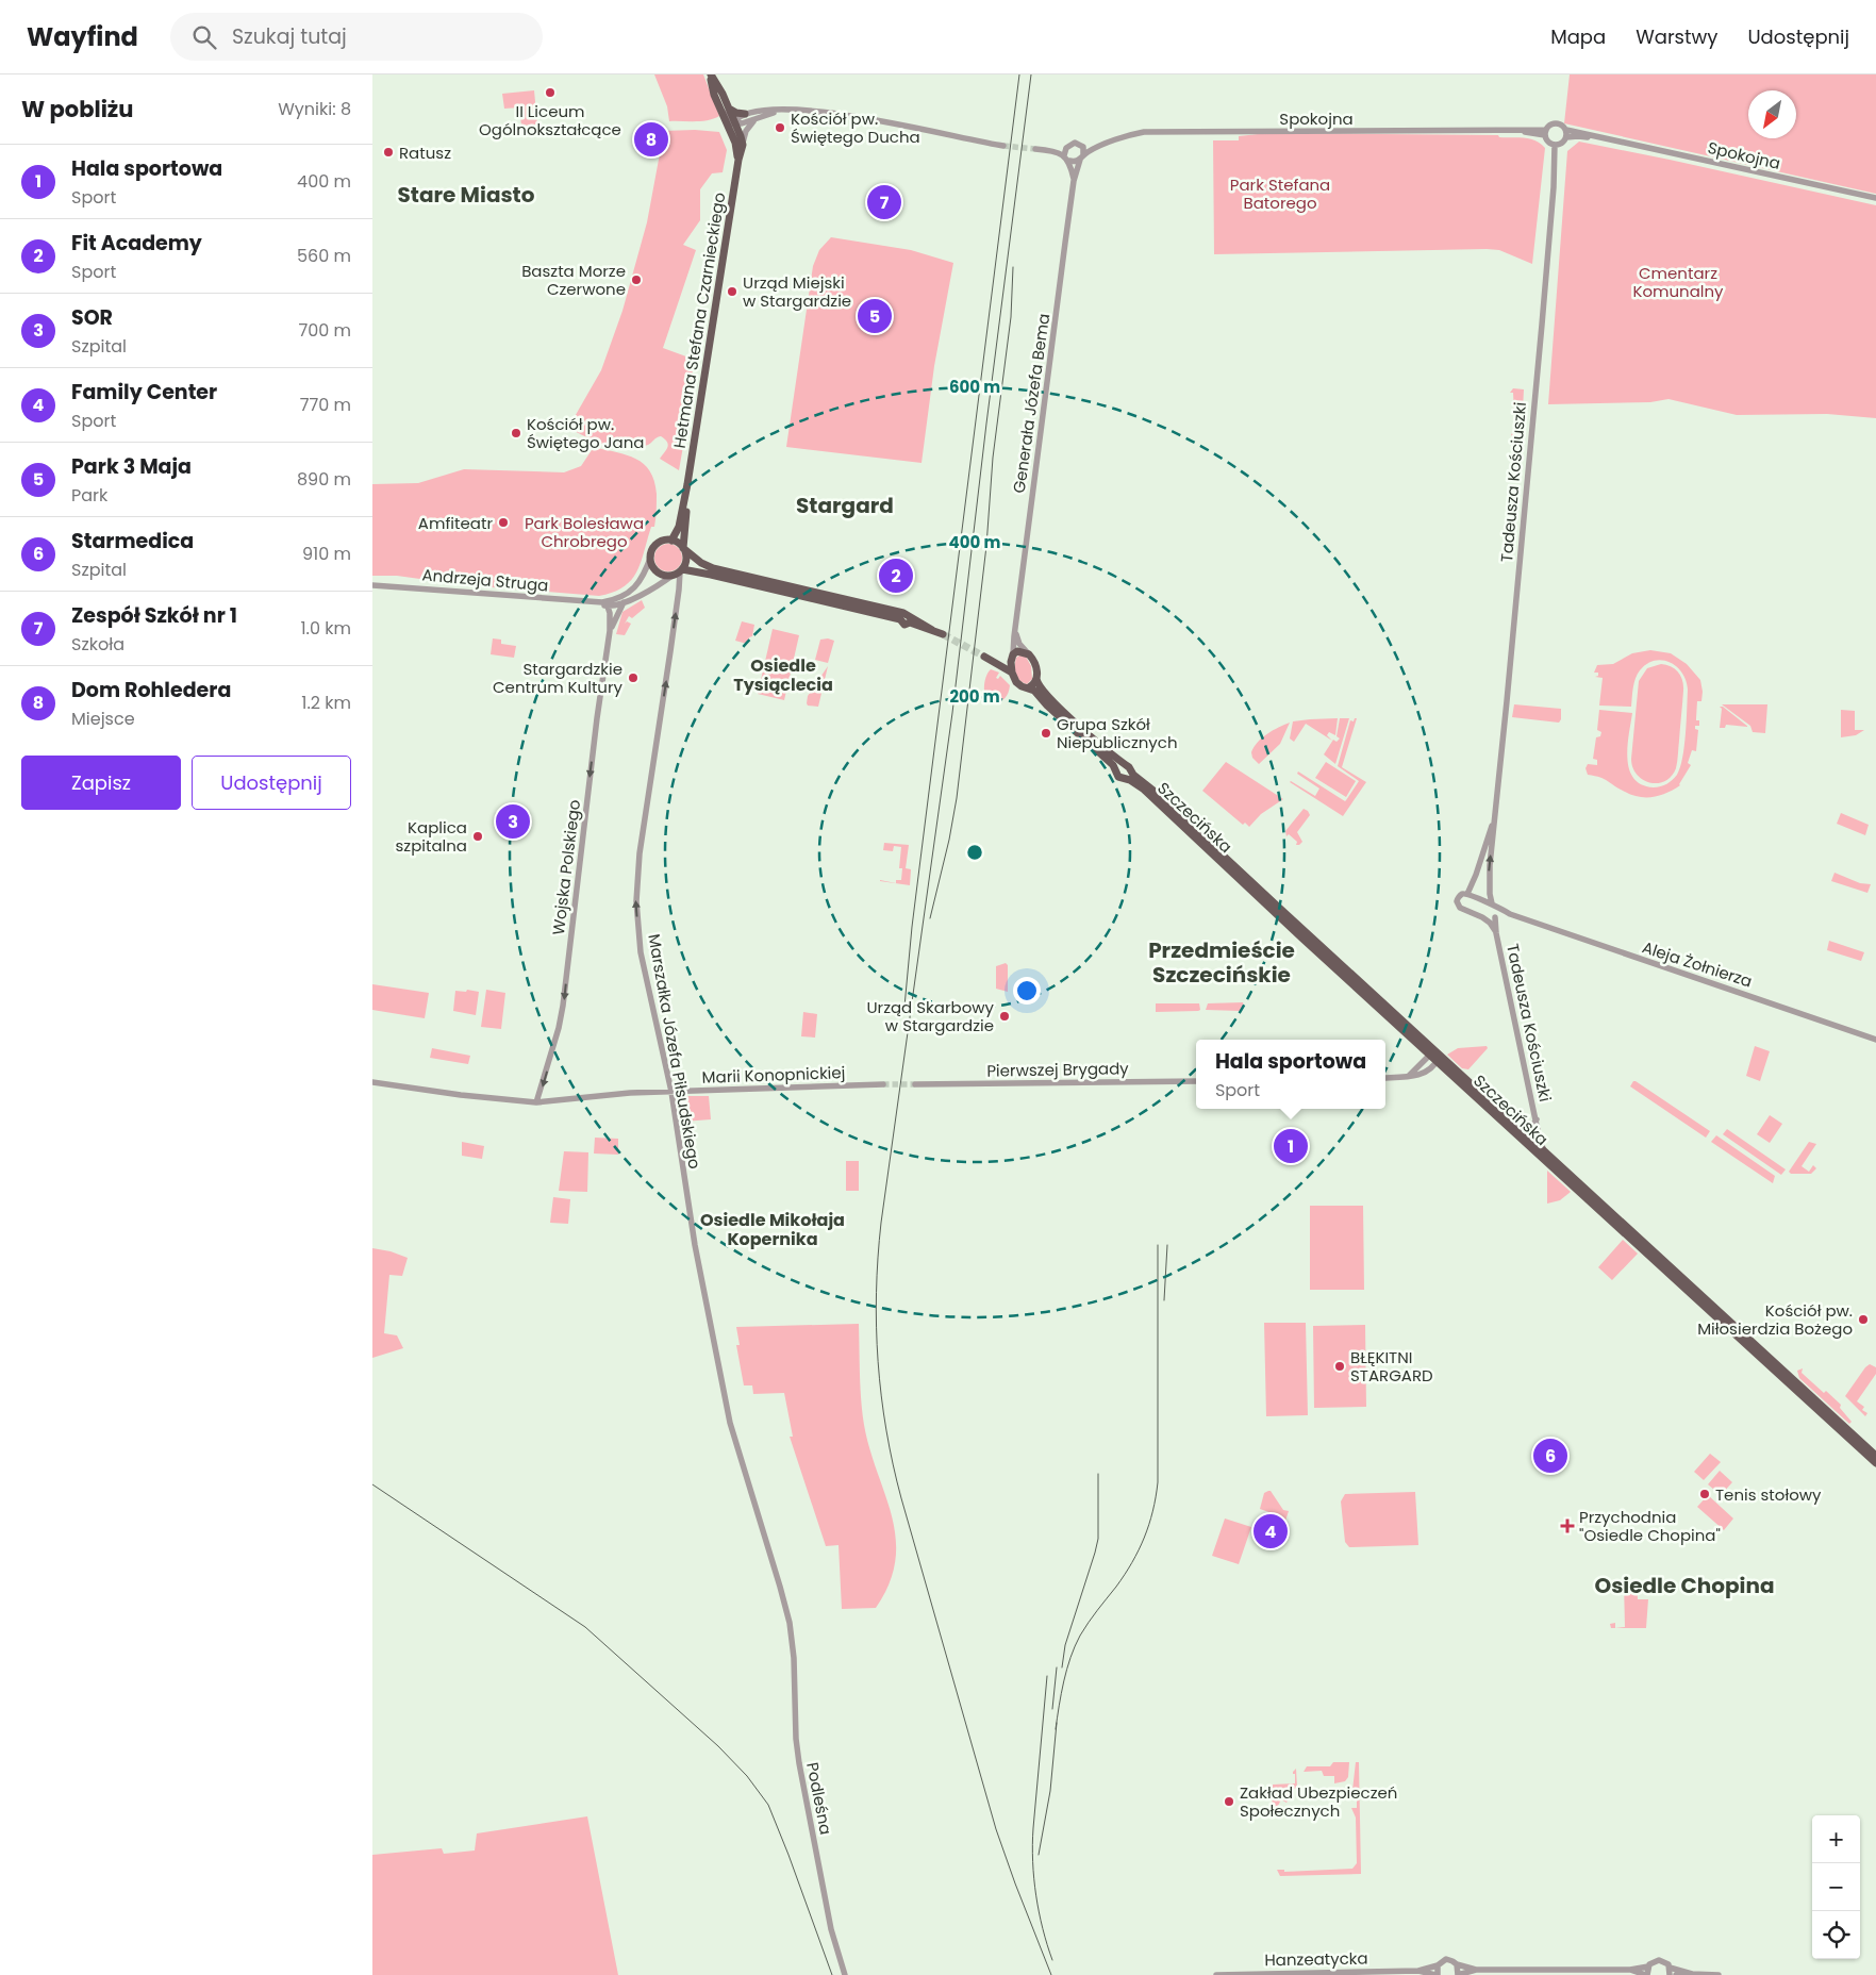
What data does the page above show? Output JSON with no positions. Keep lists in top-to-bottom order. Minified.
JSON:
{"streets":{"main road":["Hetmana Stefana Czarnieckiego","Szczecińska"],"street":["Spokojna","Generała Józefa Bema","Tadeusza Kościuszki","Andrzeja Struga","Wojska Polskiego","Aleja Żołnierza","Marszałka Józefa Piłsudskiego","Pierwszej Brygady","Marii Konopnickiej","Podleśna","Hanzeatycka"]},"crossings":[["Spokojna","Generała Józefa Bema"],["Spokojna","Tadeusza Kościuszki"],["Hetmana Stefana Czarnieckiego","Andrzeja Struga"],["Hetmana Stefana Czarnieckiego","Marszałka Józefa Piłsudskiego"],["Generała Józefa Bema","Szczecińska"],["Tadeusza Kościuszki","Szczecińska"],["Tadeusza Kościuszki","Aleja Żołnierza"],["Andrzeja Struga","Wojska Polskiego"],["Andrzeja Struga","Marszałka Józefa Piłsudskiego"],["Wojska Polskiego","Marii Konopnickiej"],["Marszałka Józefa Piłsudskiego","Marii Konopnickiej"],["Marszałka Józefa Piłsudskiego","Podleśna"]],"one_way":["Wojska Polskiego","Marszałka Józefa Piłsudskiego"],"districts":["Stare Miasto","Stargard","Osiedle Tysiąclecia","Przedmieście Szczecińskie","Osiedle Mikołaja Kopernika","Osiedle Chopina"],"parks":["Park Stefana Batorego","Cmentarz Komunalny","Park Bolesława Chrobrego"],"places":{"other":["II Liceum Ogólnokształcące","Kościół pw. Świętego Ducha","Ratusz","Baszta Morze Czerwone","Urząd Miejski w Stargardzie","Kościół pw. Świętego Jana","Amfiteatr","Stargardzkie Centrum Kultury","Grupa Szkół Niepublicznych","Kaplica szpitalna","Urząd Skarbowy w Stargardzie","Kościół pw. Miłosierdzia Bożego","BŁĘKITNI STARGARD","Tenis stołowy","Zakład Ubezpieczeń Społecznych"],"health":["Przychodnia \"Osiedle Chopina\""]},"north":"bottom left","page":{"header":"Wayfind","search":"Szukaj tutaj","nav":["Mapa","Warstwy","Udostępnij"],"heading":["W pobliżu","Wyniki: 8"],"pins":["8","7","5","2","3","1","6","4"],"list":[{"mark":"1","name":"Hala sportowa","note":"Sport","value":"400 m"},{"mark":"2","name":"Fit Academy","note":"Sport","value":"560 m"},{"mark":"3","name":"SOR","note":"Szpital","value":"700 m"},{"mark":"4","name":"Family Center","note":"Sport","value":"770 m"},{"mark":"5","name":"Park 3 Maja","note":"Park","value":"890 m"},{"mark":"6","name":"Starmedica","note":"Szpital","value":"910 m"},{"mark":"7","name":"Zespół Szkół nr 1","note":"Szkoła","value":"1.0 km"},{"mark":"8","name":"Dom Rohledera","note":"Miejsce","value":"1.2 km"}],"buttons":["Zapisz","Udostępnij"],"popup":["Hala sportowa","Sport"],"map_buttons":["+","−"]},"rings":["600 m","400 m","200 m"]}
